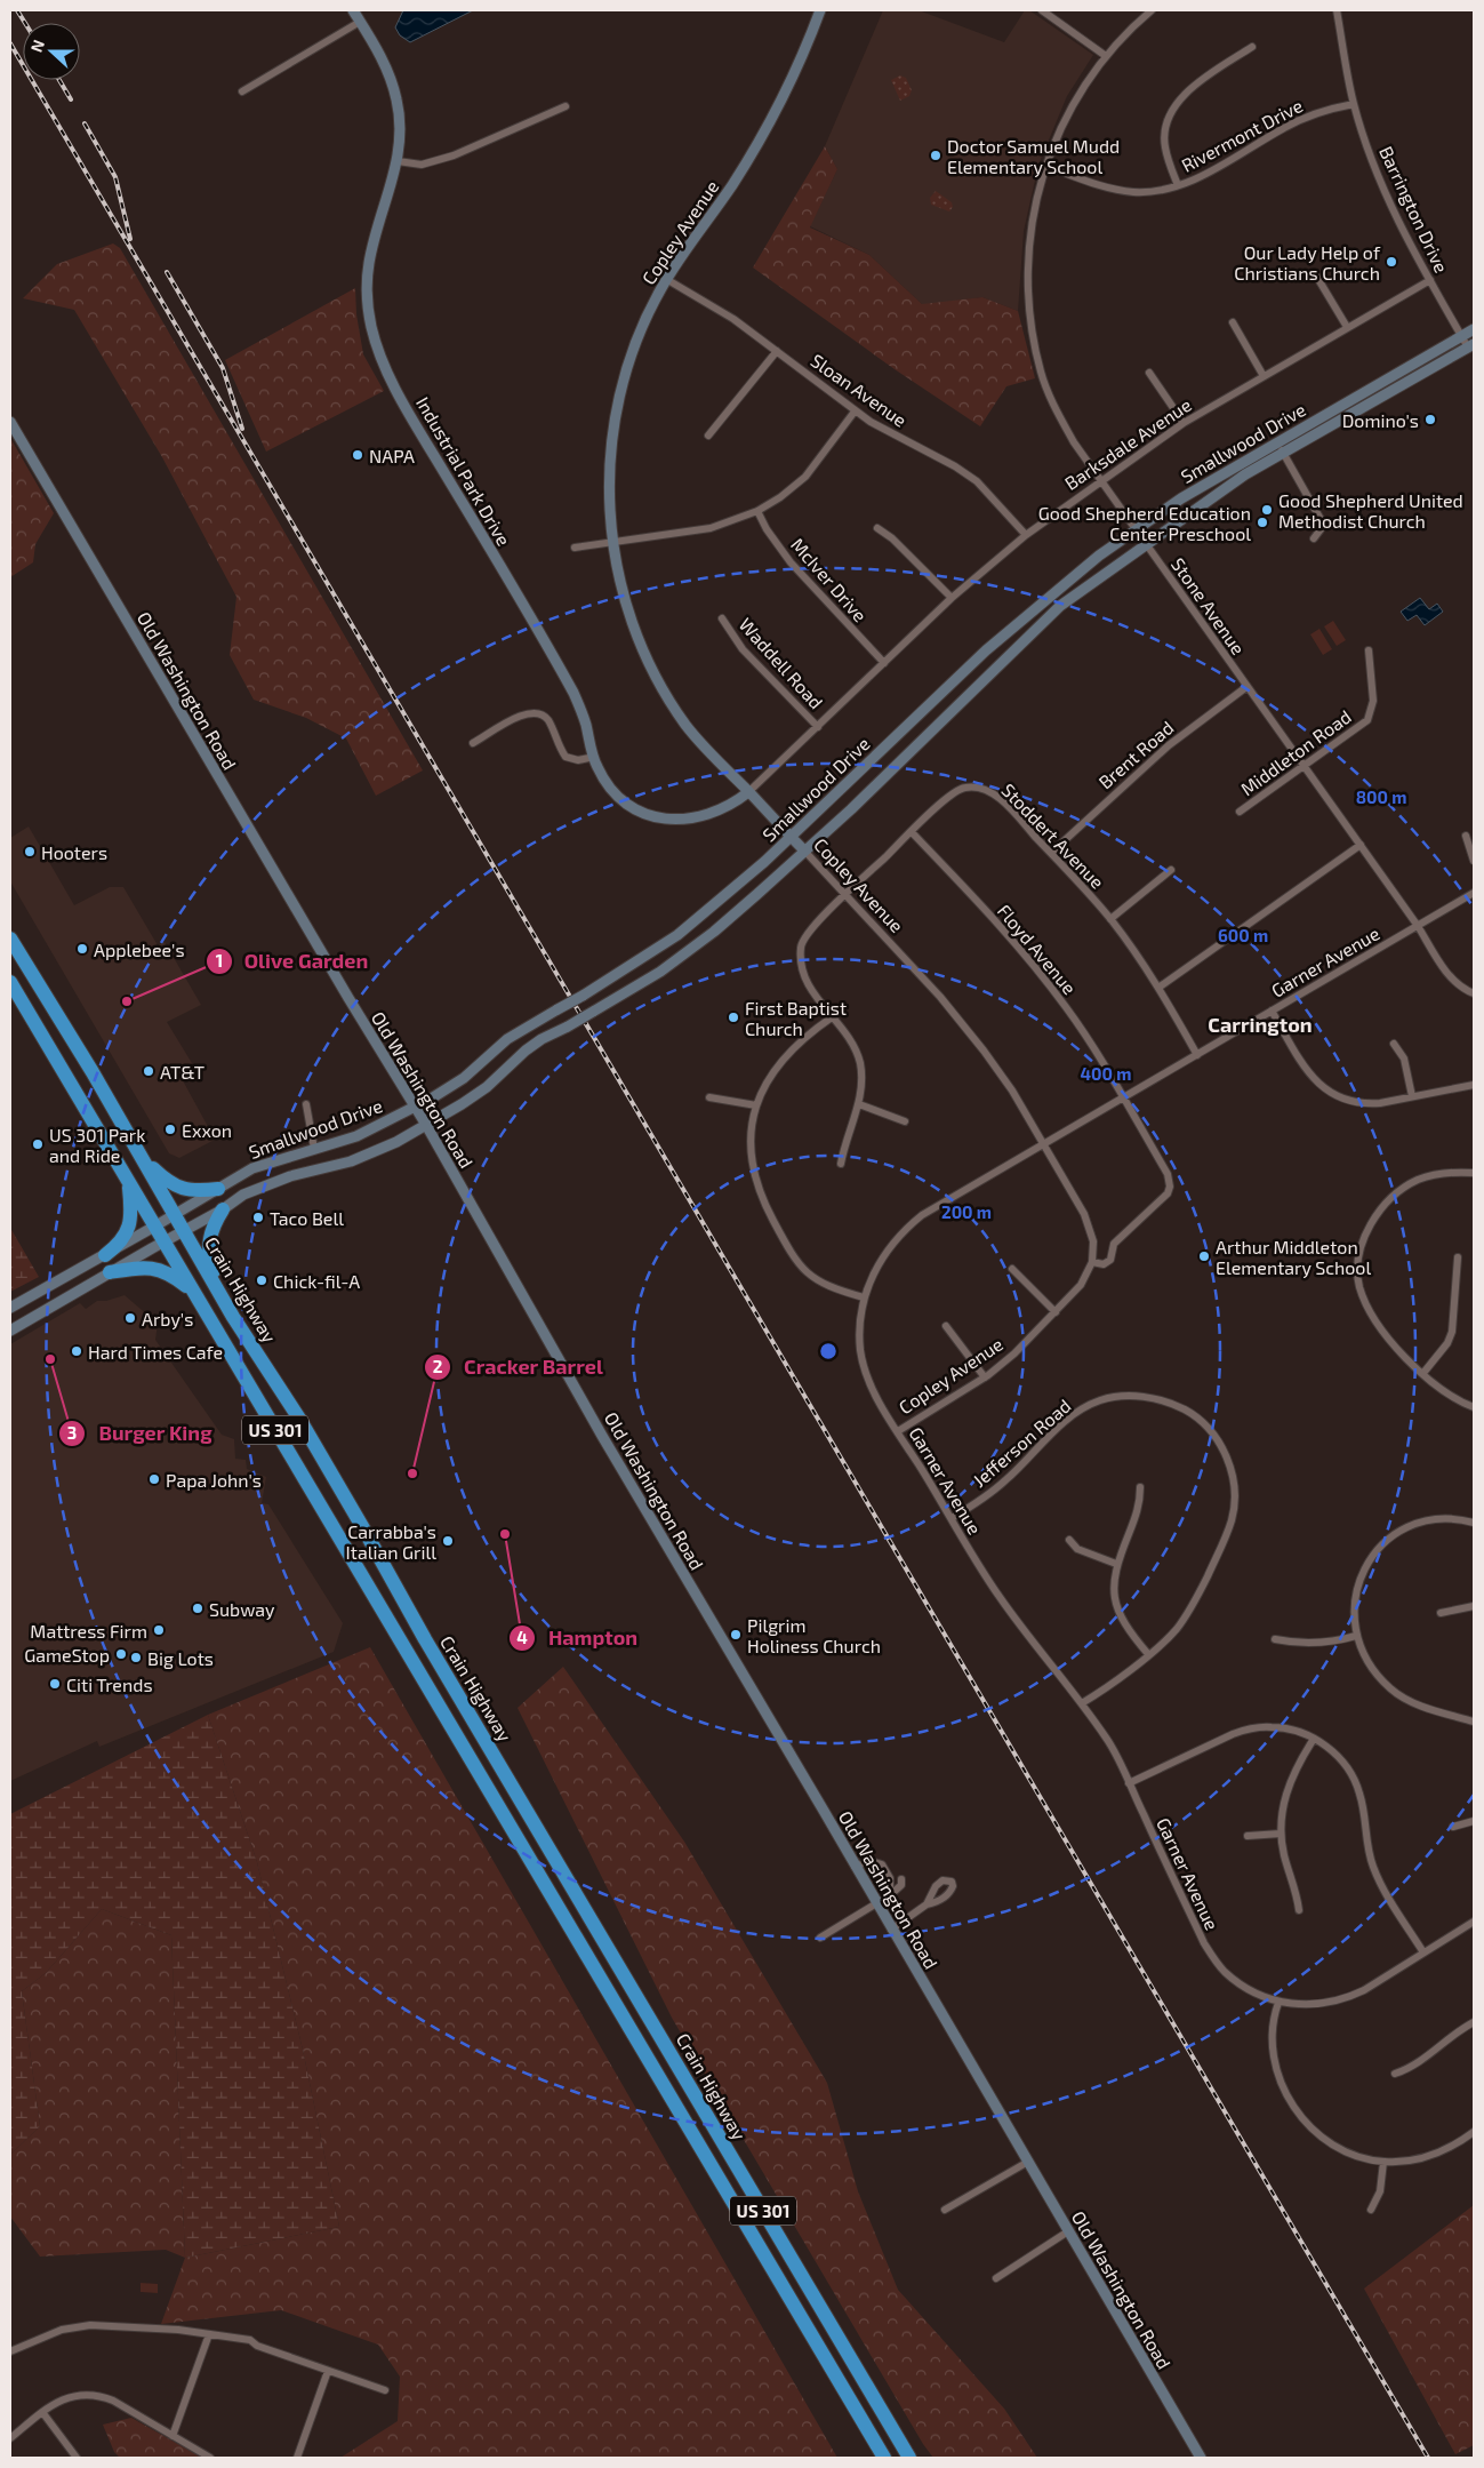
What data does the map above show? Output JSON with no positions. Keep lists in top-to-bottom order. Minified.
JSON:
{"streets":{"highway":["Crain Highway","US 301"],"main road":["Copley Avenue","Smallwood Drive","Industrial Park Drive","Old Washington Road"],"street":["Rivermont Drive","Barrington Drive","Sloan Avenue","Barksdale Avenue","McIver Drive","Stone Avenue","Waddell Road","Middleton Road","Brent Road","Stoddert Avenue","Floyd Avenue","Garner Avenue","Jefferson Road"]},"crossings":[["Rivermont Drive","Barrington Drive"],["Rivermont Drive","Stone Avenue"],["Barrington Drive","Smallwood Drive"],["Barrington Drive","Barksdale Avenue"],["Copley Avenue","Sloan Avenue"],["Copley Avenue","Smallwood Drive"],["Copley Avenue","Barksdale Avenue"],["Copley Avenue","Industrial Park Drive"],["Copley Avenue","Stoddert Avenue"],["Copley Avenue","Floyd Avenue"],["Copley Avenue","Garner Avenue"],["Sloan Avenue","Barksdale Avenue"],["Smallwood Drive","Stone Avenue"],["Smallwood Drive","Old Washington Road"],["Smallwood Drive","Crain Highway"],["Smallwood Drive","US 301"],["Barksdale Avenue","Industrial Park Drive"],["Barksdale Avenue","McIver Drive"],["Barksdale Avenue","Stone Avenue"],["Barksdale Avenue","Waddell Road"],["Stone Avenue","Middleton Road"],["Stone Avenue","Brent Road"],["Stone Avenue","Garner Avenue"],["Brent Road","Stoddert Avenue"],["Stoddert Avenue","Floyd Avenue"],["Stoddert Avenue","Garner Avenue"],["Floyd Avenue","Garner Avenue"],["Garner Avenue","Jefferson Road"]],"districts":["Carrington"],"places":["Doctor Samuel Mudd Elementary School","Our Lady Help of Christians Church","Domino's","NAPA","Good Shepherd United Methodist Church","Good Shepherd Education Center Preschool","Hooters","Applebee's","Olive Garden","First Baptist Church","AT&T","Exxon","US 301 Park and Ride","Taco Bell","Arthur Middleton Elementary School","Chick-fil-A","Arby's","Hard Times Cafe","Burger King","Cracker Barrel","Papa John's","Hampton","Carrabba's Italian Grill","Subway","Mattress Firm","Pilgrim Holiness Church","GameStop","Big Lots","Citi Trends"],"north":"left","rings":["800 m","600 m","400 m","200 m"]}
